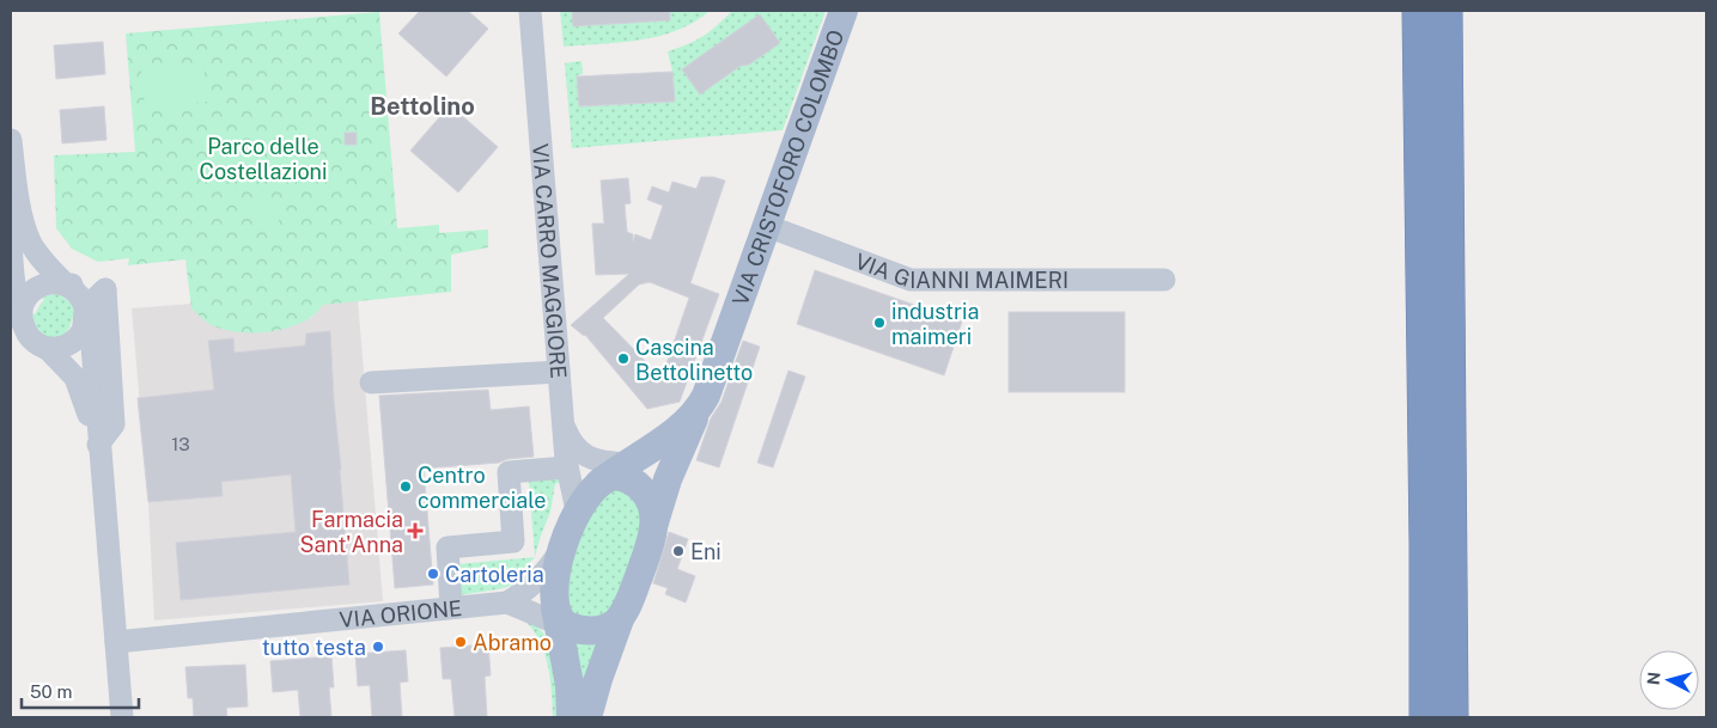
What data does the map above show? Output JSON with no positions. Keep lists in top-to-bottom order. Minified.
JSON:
{"streets":{"main road":["VIA CRISTOFORO COLOMBO"],"street":["VIA CARRO MAGGIORE","VIA GIANNI MAIMERI","VIA ORIONE"]},"crossings":[["VIA CRISTOFORO COLOMBO","VIA CARRO MAGGIORE"],["VIA CRISTOFORO COLOMBO","VIA GIANNI MAIMERI"]],"districts":["Bettolino"],"parks":["Parco delle Costellazioni"],"places":{"other":["industria maimeri","Cascina Bettolinetto","Centro commerciale","Eni","Cartoleria","Abramo","tutto testa"],"health":["Farmacia Sant'Anna"]},"house_numbers":["13"],"scale_bar":"50 m","north":"left"}
